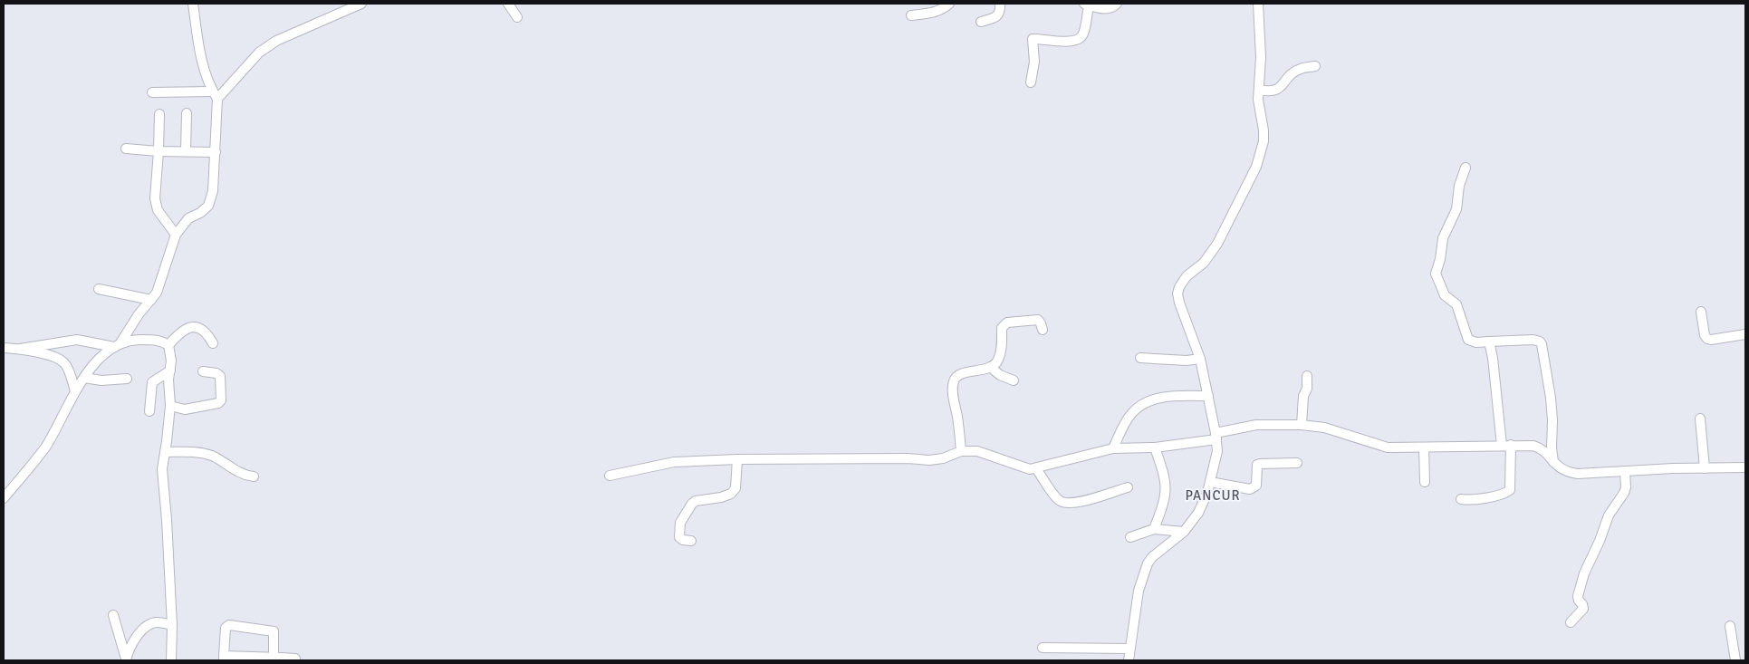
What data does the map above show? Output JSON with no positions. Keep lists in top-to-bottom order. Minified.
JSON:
{"districts":["PANCUR"]}
